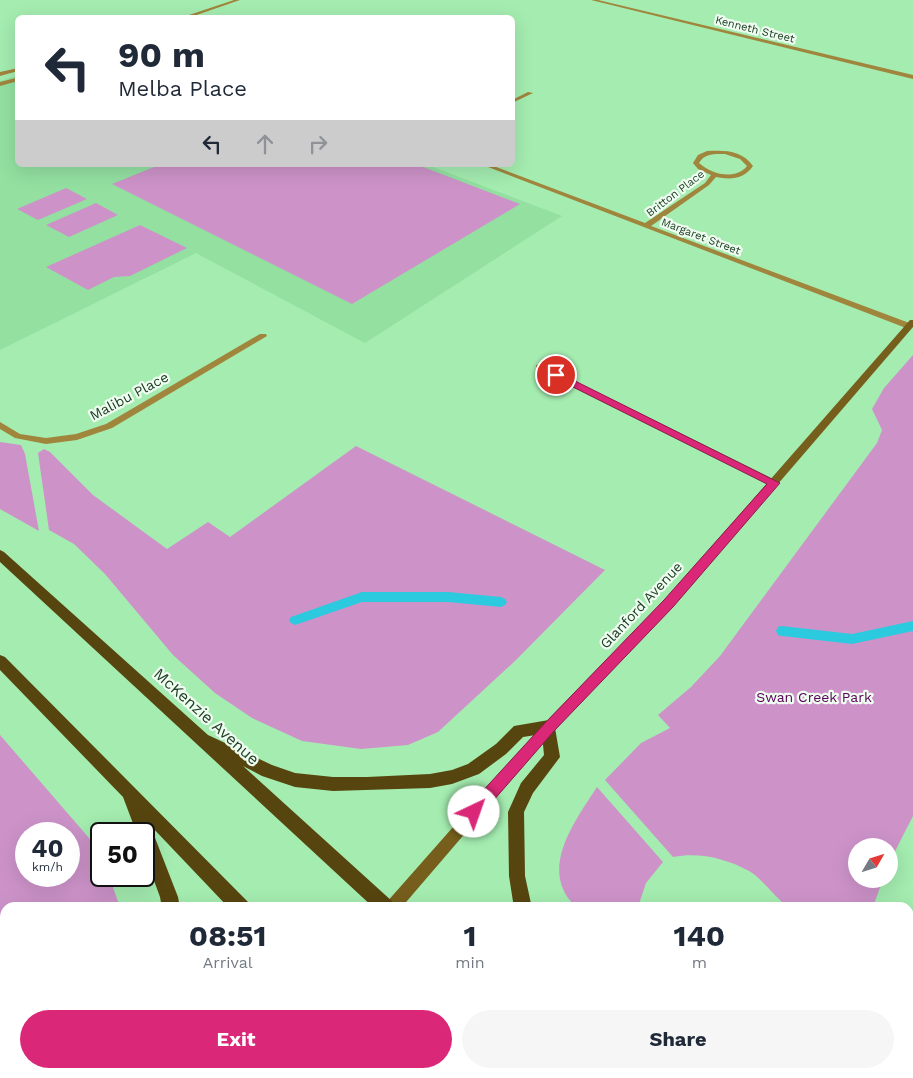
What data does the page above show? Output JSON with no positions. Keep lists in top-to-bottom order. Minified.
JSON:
{"streets":{"main road":["Glanford Avenue","McKenzie Avenue"],"street":["Kenneth Street","Britton Place","Margaret Street","Malibu Place"]},"crossings":[["Britton Place","Margaret Street"],["Margaret Street","Glanford Avenue"]],"parks":["Swan Creek Park"],"north":"top right","page":{"turn":["90 m","Melba Place"],"speed":"40 km/h","limit":"50","eta":["08:51","Arrival","1","min","140","m"],"buttons":["Exit","Share"]}}
